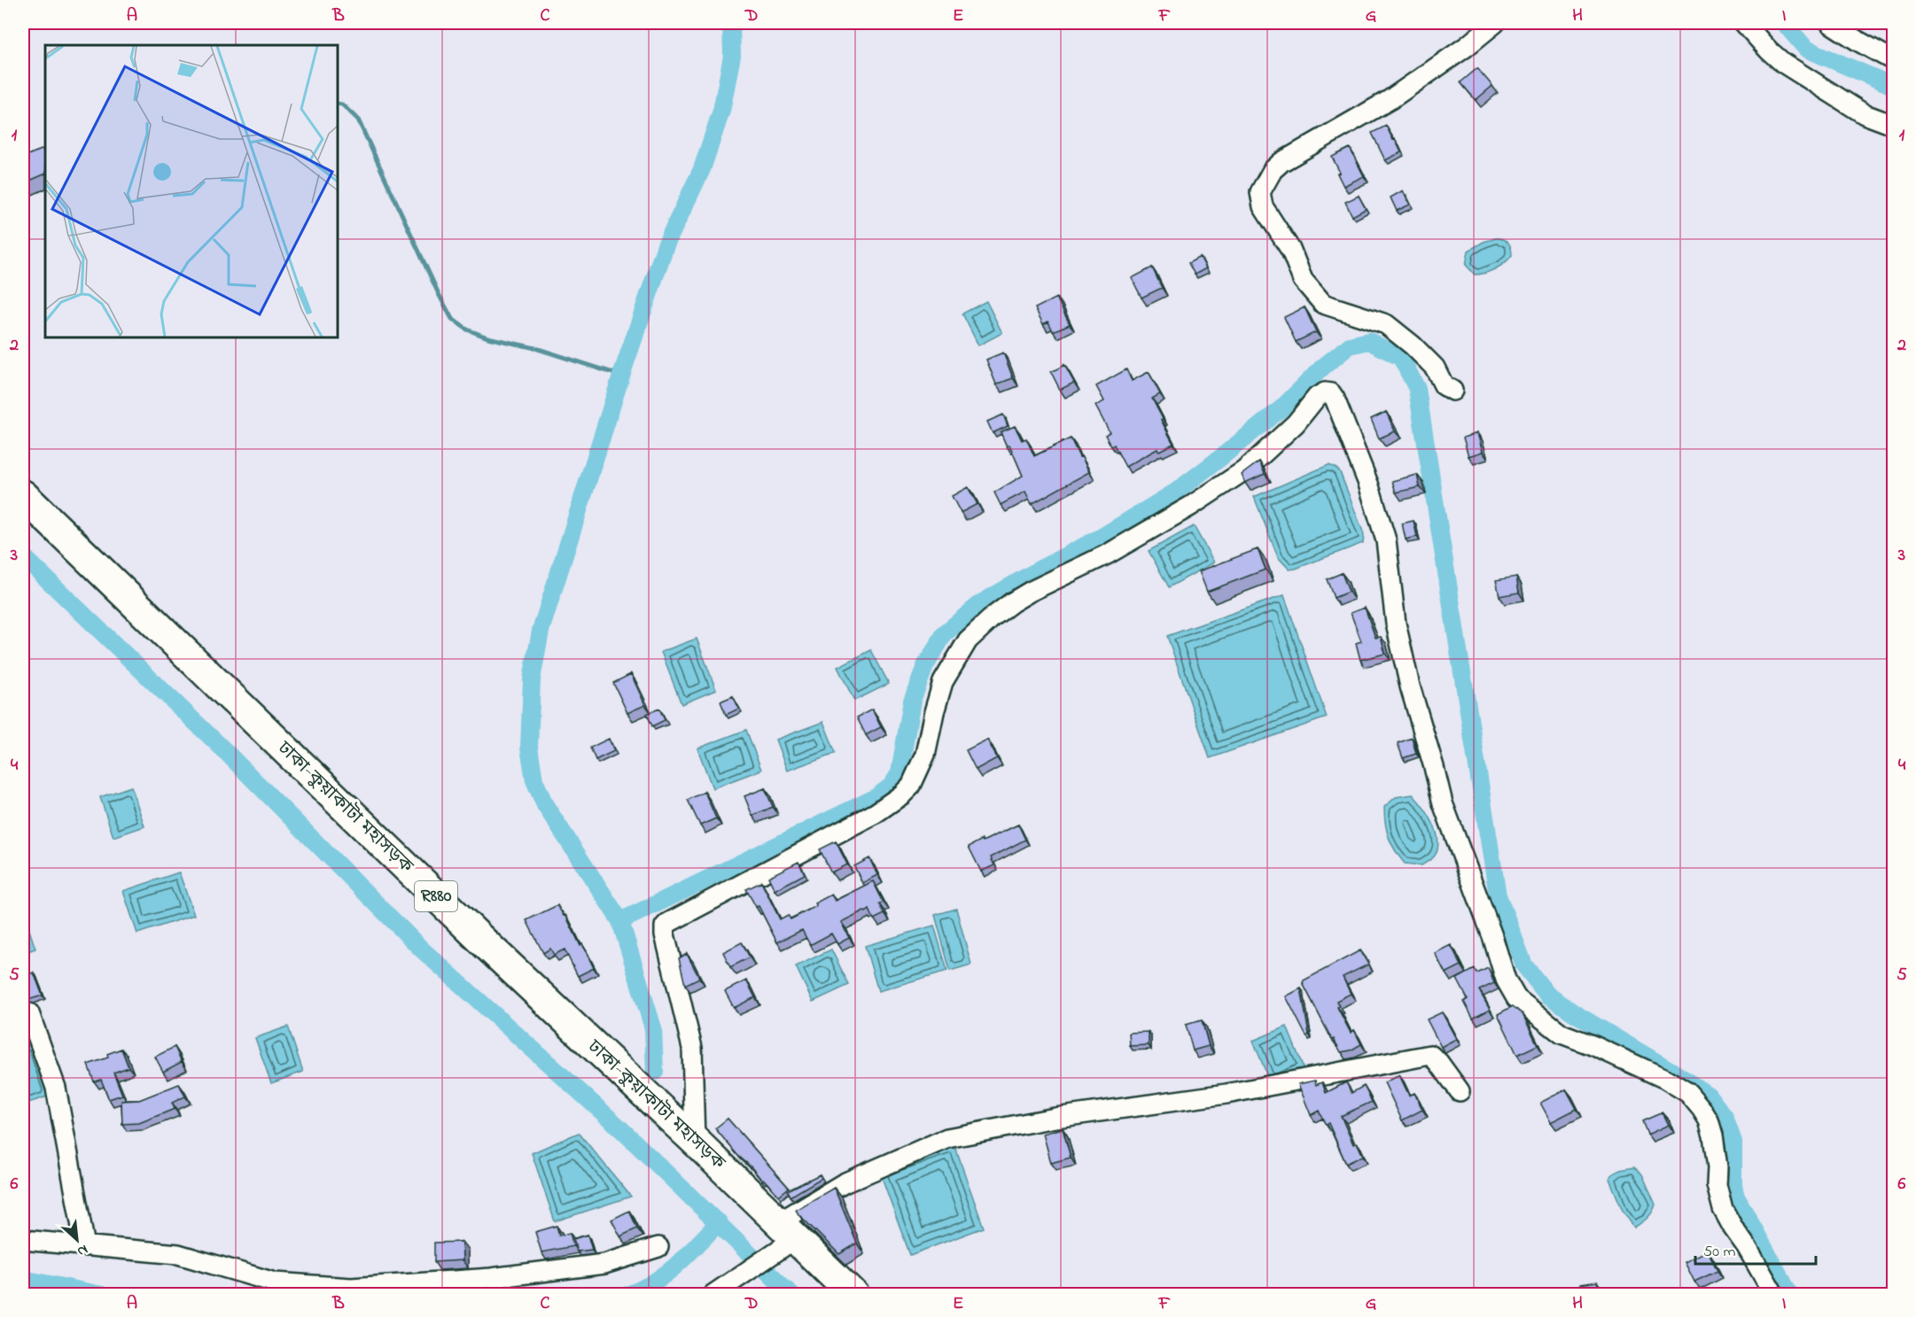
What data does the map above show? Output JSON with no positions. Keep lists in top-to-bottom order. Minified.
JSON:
{"streets":{"main road":["ঢাকা-কুয়াকাটা মহাসড়ক","R880"]},"scale_bar":"50 m","north":"bottom right","grid":{"columns":["A","B","C","D","E","F","G","H","I"],"rows":["1","2","3","4","5","6"]}}
